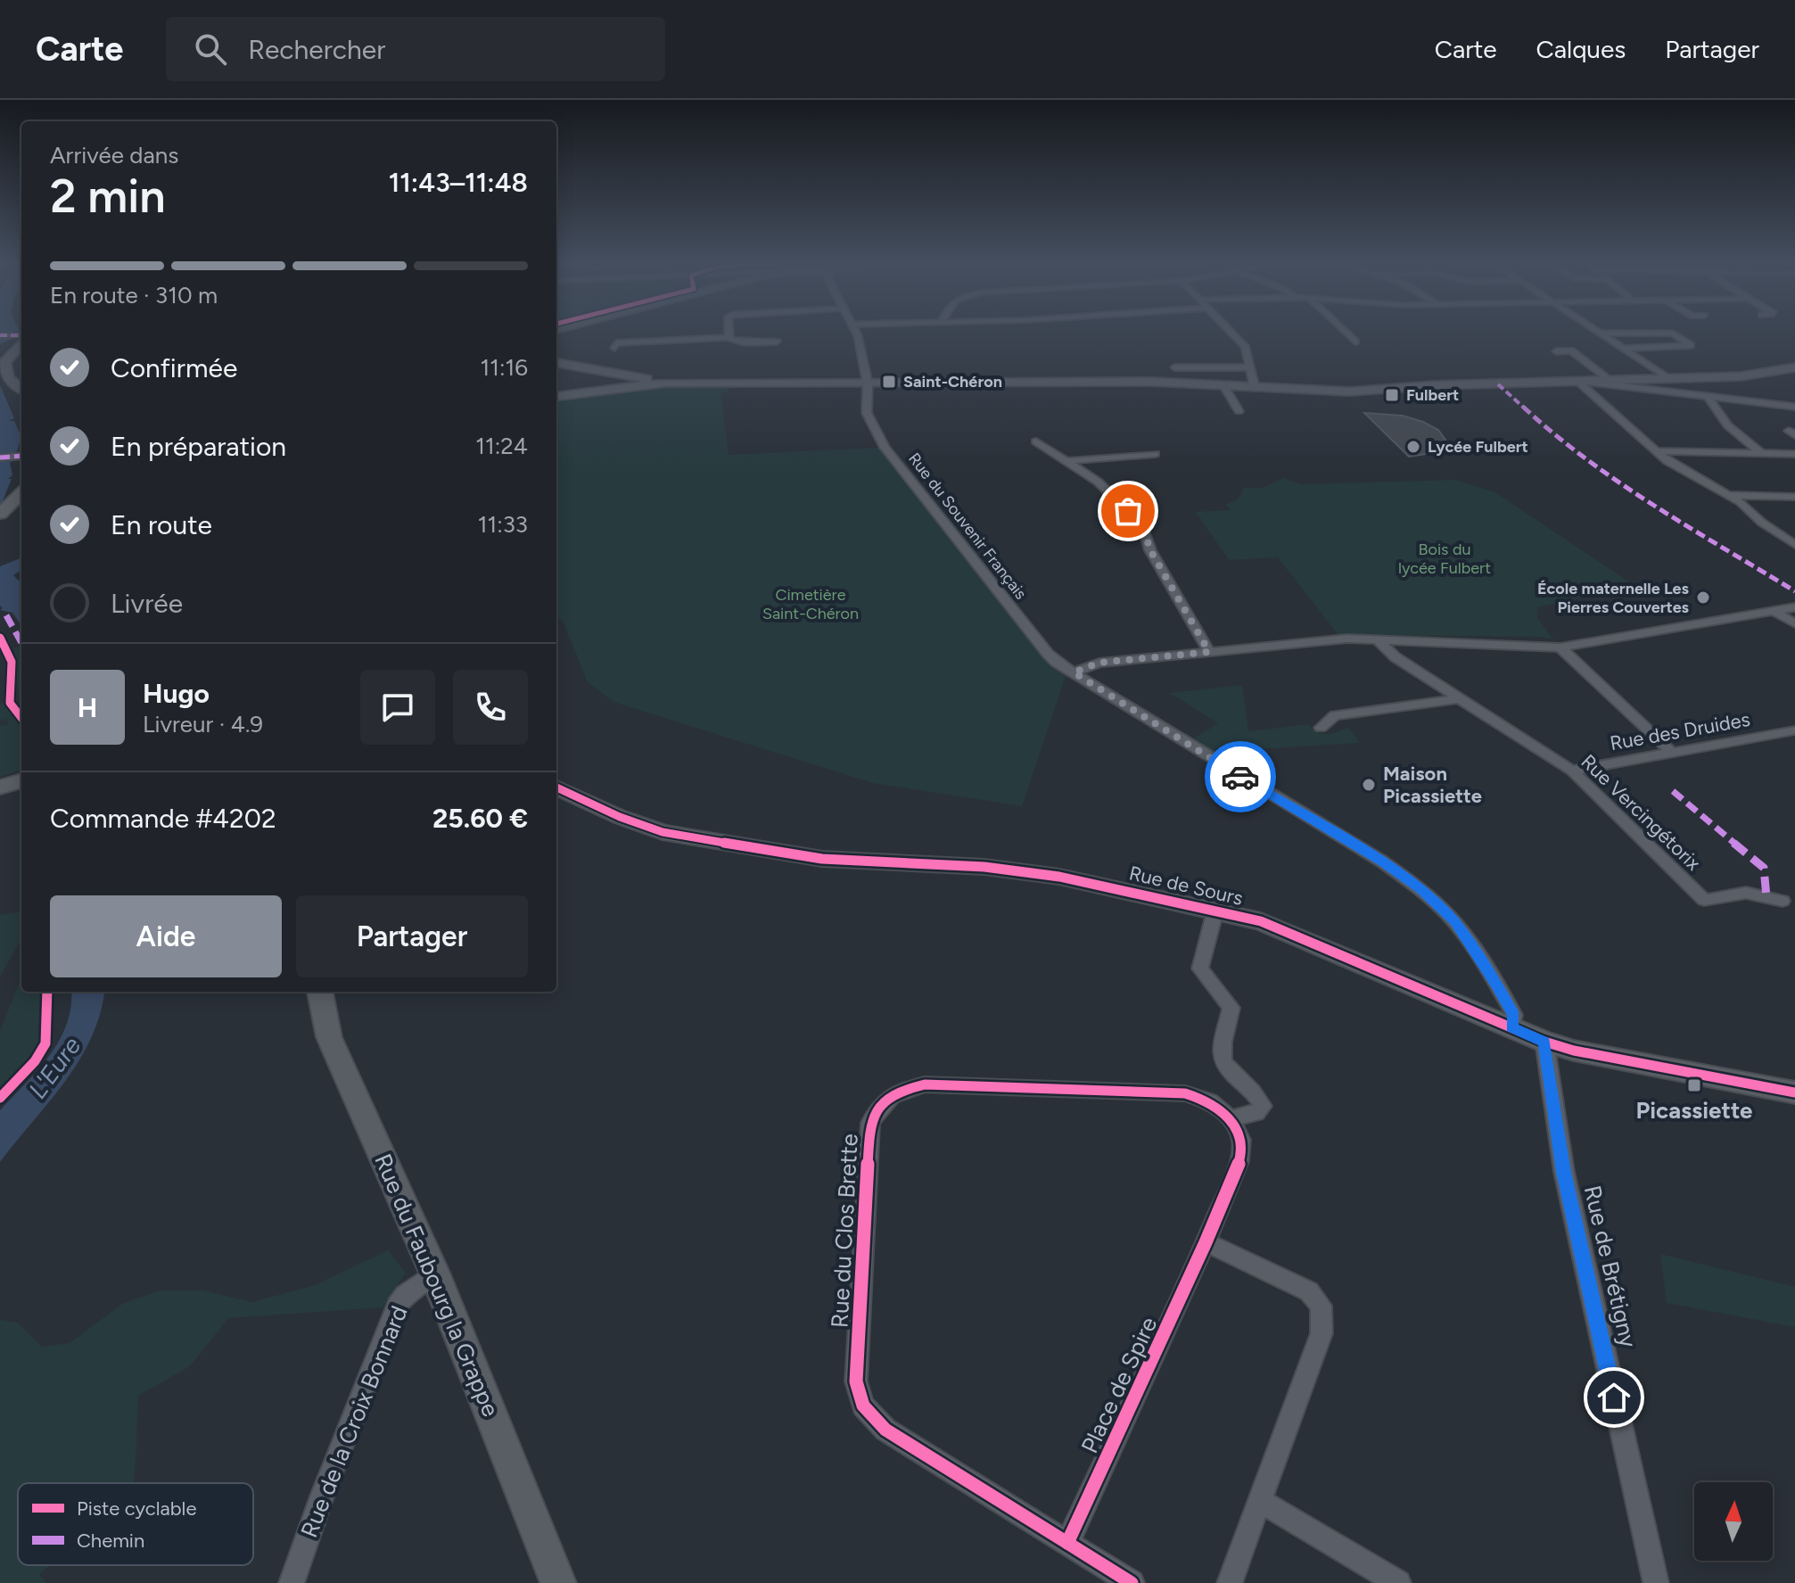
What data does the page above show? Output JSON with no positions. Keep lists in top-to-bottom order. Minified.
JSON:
{"streets":{"main road":["Rue de Sours","Rue du Faubourg la Grappe"],"street":["Rue du Souvenir Français","Rue des Druides","Rue Vercingétorix","Rue du Clos Brette","Rue de Brétigny","Place de Spire","Rue de la Croix Bonnard"]},"crossings":[["Rue du Souvenir Français","Rue de Sours"],["Rue des Druides","Rue Vercingétorix"],["Rue de Sours","Rue de Brétigny"],["Rue du Clos Brette","Place de Spire"],["Rue du Faubourg la Grappe","Rue de la Croix Bonnard"]],"water":["L'Eure"],"parks":["Bois du lycée Fulbert","Cimetière Saint-Chéron"],"places":{"transit":["Saint-Chéron","Fulbert","Picassiette"],"other":["Lycée Fulbert","École maternelle Les Pierres Couvertes","Maison Picassiette"]},"legend":["Piste cyclable","Chemin"],"north":"top","page":{"header":"Carte","search":"Rechercher","nav":["Carte","Calques","Partager"],"heading":["2 min","Arrivée dans","11:43–11:48"],"panel":["Hugo","Livreur · 4.9","Commande #4202","25.60 €"],"bar":"En route · 310 m","list":[["Confirmée","11:16"],["En préparation","11:24"],["En route","11:33"],"Livrée"],"round":"H","buttons":["Aide","Partager"]}}
